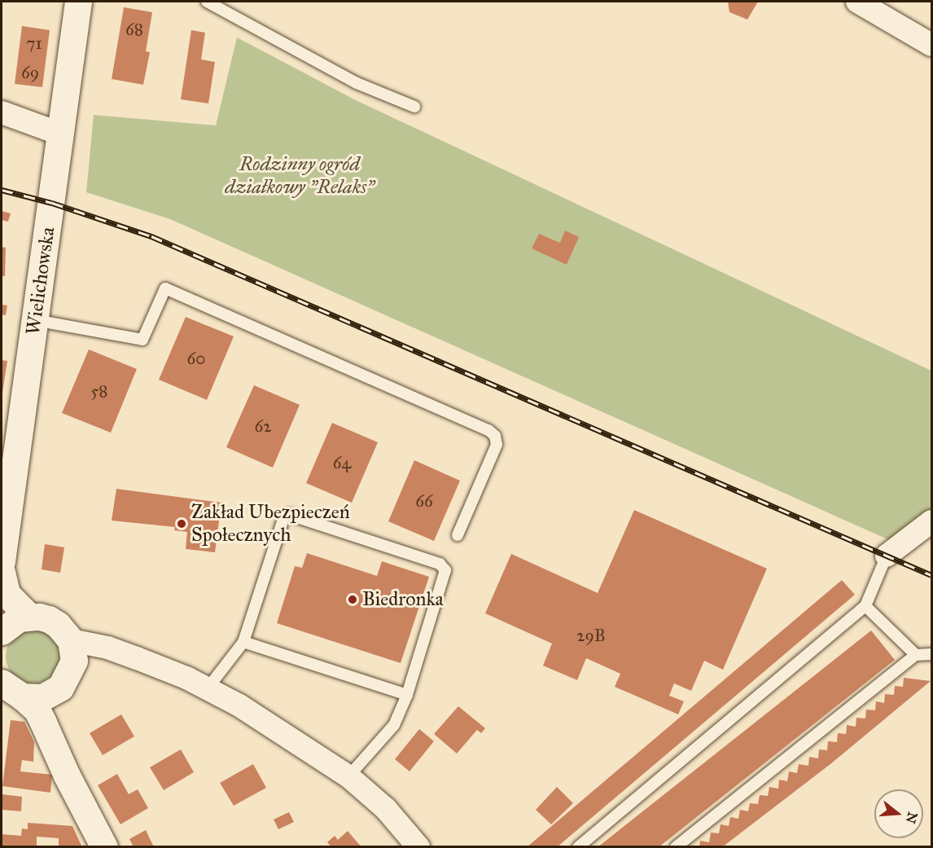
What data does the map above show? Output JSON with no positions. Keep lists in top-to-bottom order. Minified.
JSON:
{"streets":{"street":["Wielichowska"]},"parks":["Rodzinny ogród działkowy \"Relaks\""],"places":["Zakład Ubezpieczeń Społecznych","Biedronka"],"house_numbers":["68","71","69","60","58","62","64","66","29B"],"north":"right"}
